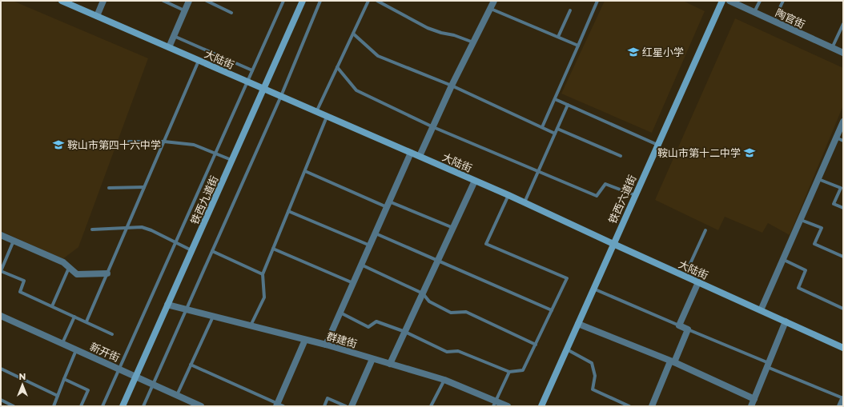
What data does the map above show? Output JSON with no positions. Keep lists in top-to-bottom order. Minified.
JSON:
{"streets":{"main road":["大陆街","铁西六道街","铁西九道街"],"street":["陶官街","群建街","新开街"]},"crossings":[["大陆街","铁西六道街"],["大陆街","铁西九道街"],["铁西九道街","群建街"],["铁西九道街","新开街"]],"places":{"school or university":["红星小学","鞍山市第四十六中学","鞍山市第十二中学"]},"north":"top"}
